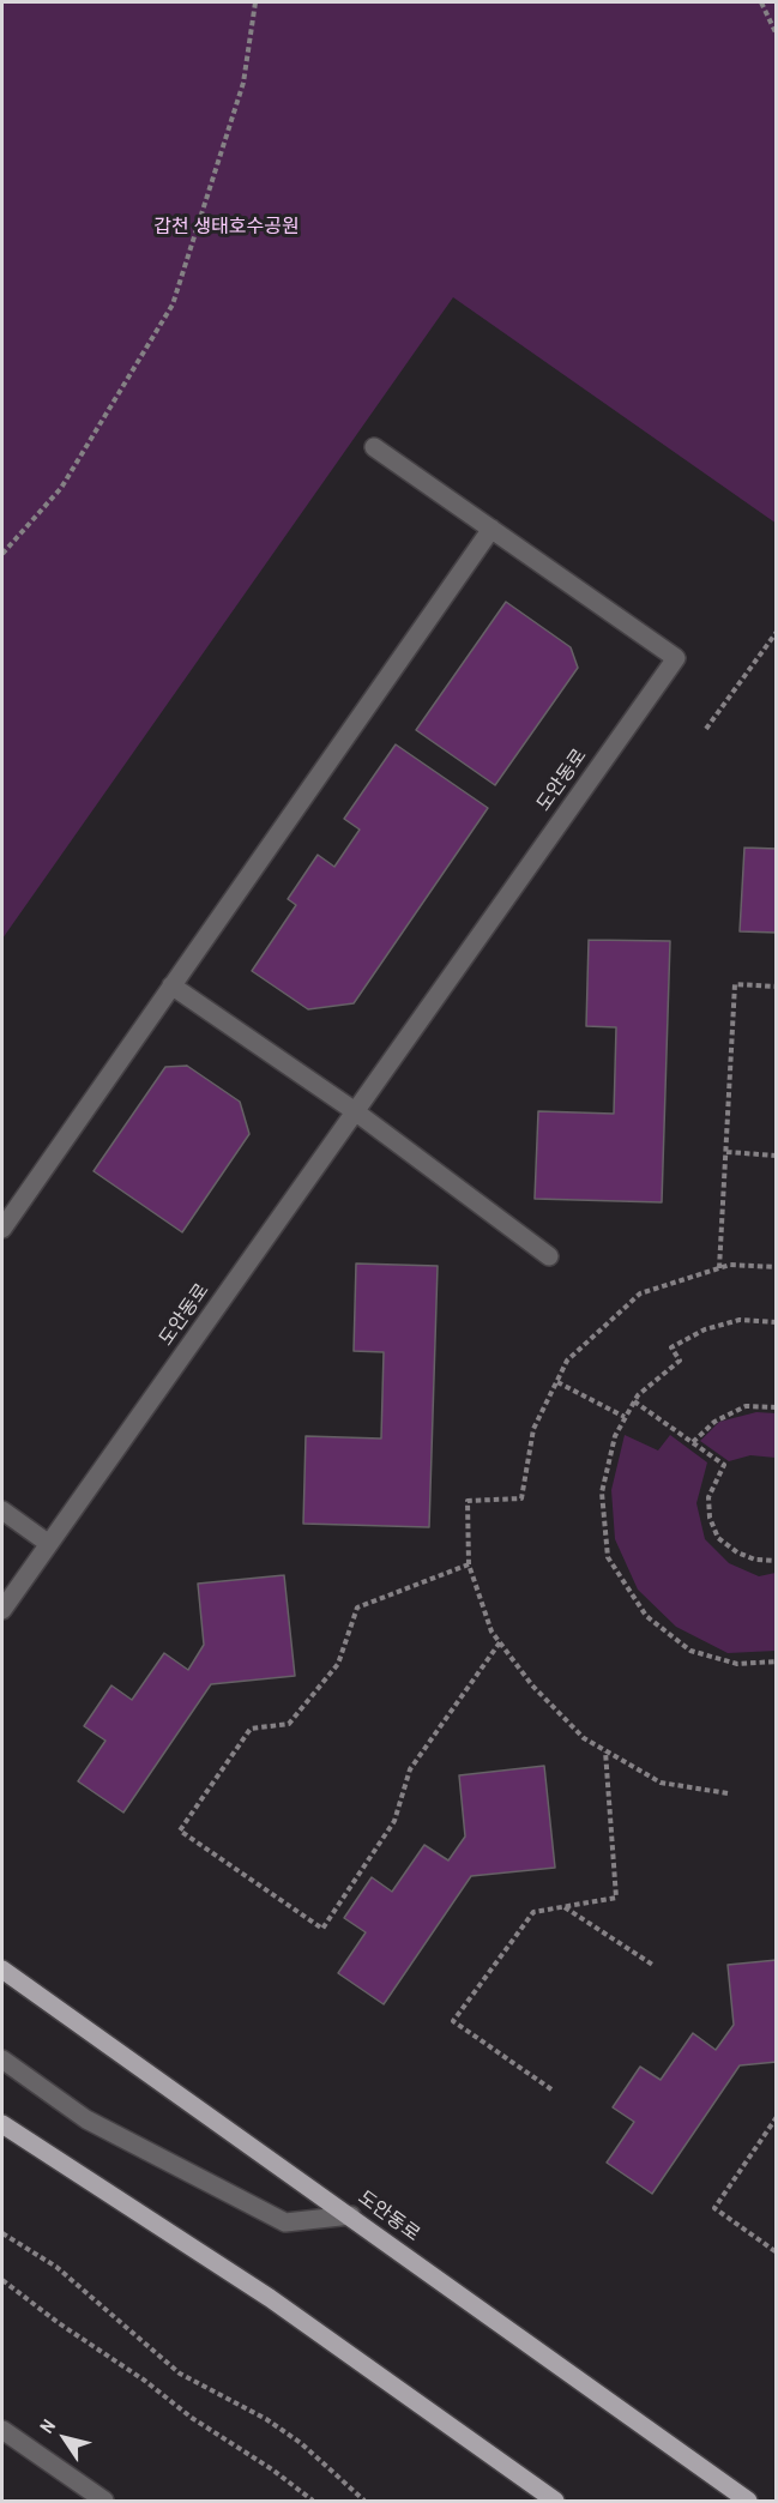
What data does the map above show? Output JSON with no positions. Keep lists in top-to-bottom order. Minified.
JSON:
{"streets":{"main road":["도안동로"]},"parks":["갑천 생태호수공원"],"north":"top left"}
